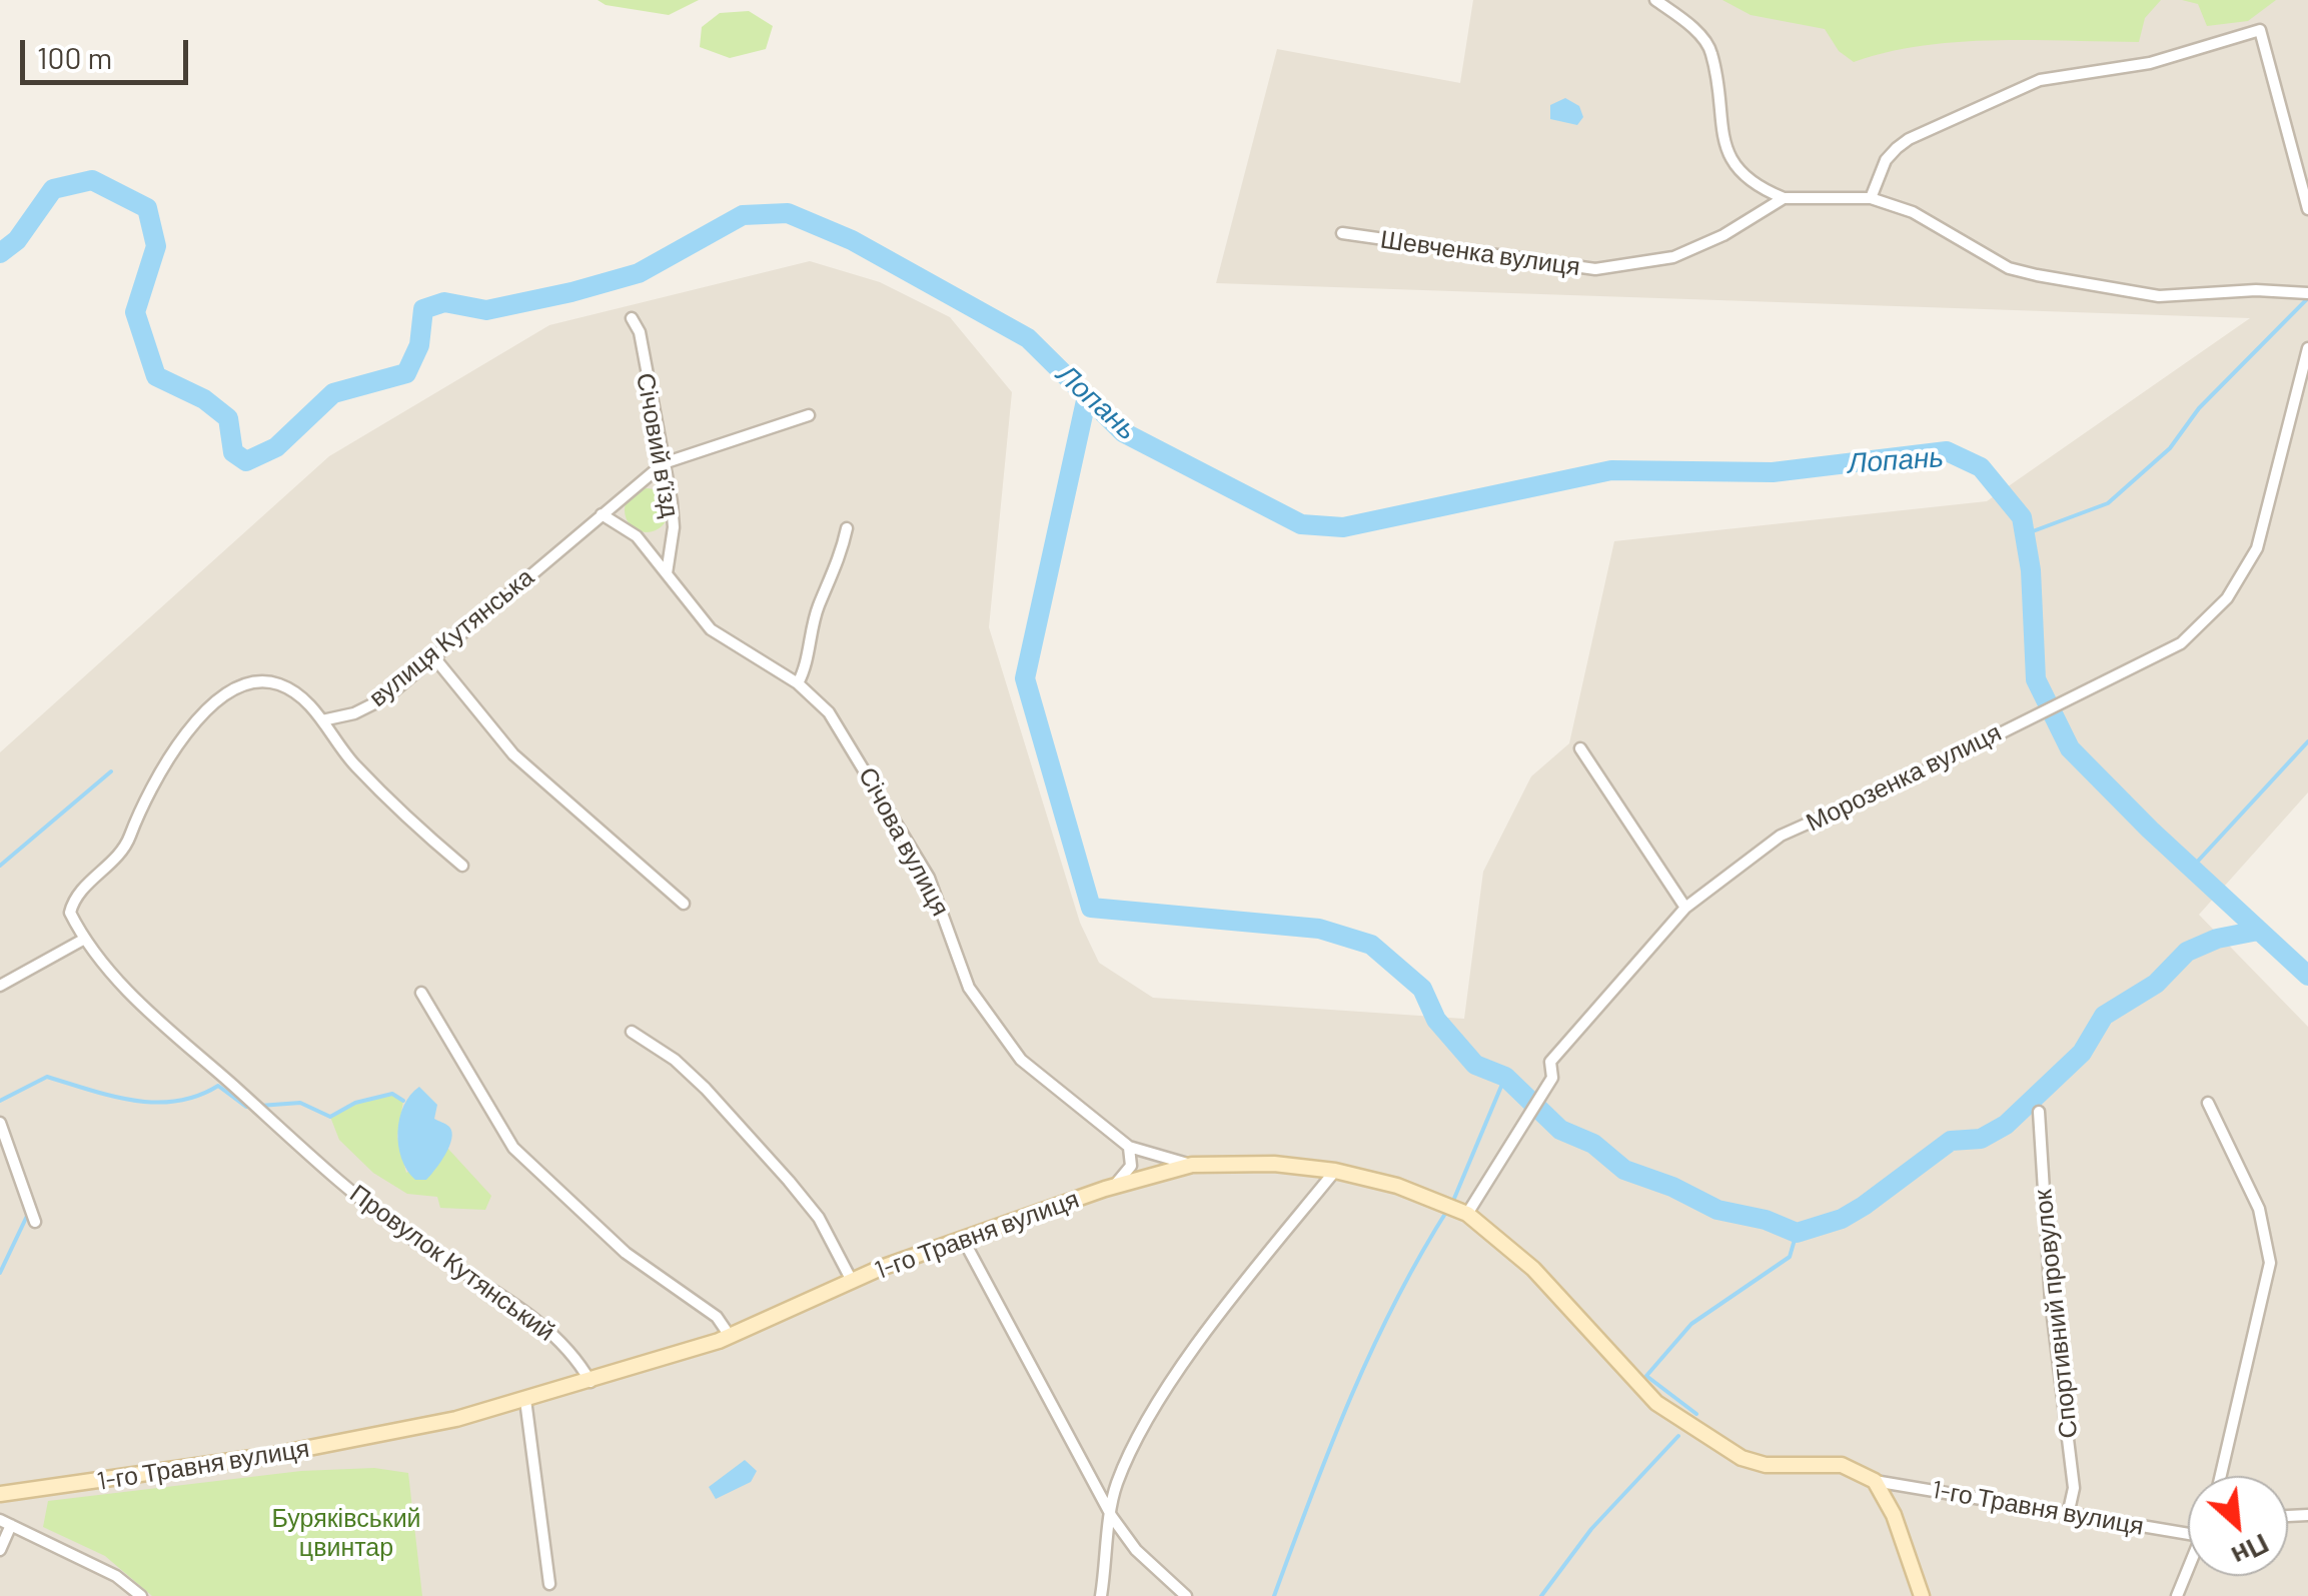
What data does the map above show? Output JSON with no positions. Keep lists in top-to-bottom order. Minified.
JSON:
{"streets":{"street":["Шевченка вулиця","Січовий в’їзд","вулиця Кутянська","Морозенка вулиця","Січова вулиця","1-го Травня вулиця","Провулок Кутянський","Спортивний провулок"]},"crossings":[["Січовий в’їзд","вулиця Кутянська"],["Січовий в’їзд","Січова вулиця"],["вулиця Кутянська","Січова вулиця"],["Морозенка вулиця","1-го Травня вулиця"],["Січова вулиця","1-го Травня вулиця"],["1-го Травня вулиця","Провулок Кутянський"],["1-го Травня вулиця","Спортивний провулок"]],"water":["Лопань"],"parks":["Буряківський цвинтар"],"scale_bar":"100 m","north":"bottom right"}
